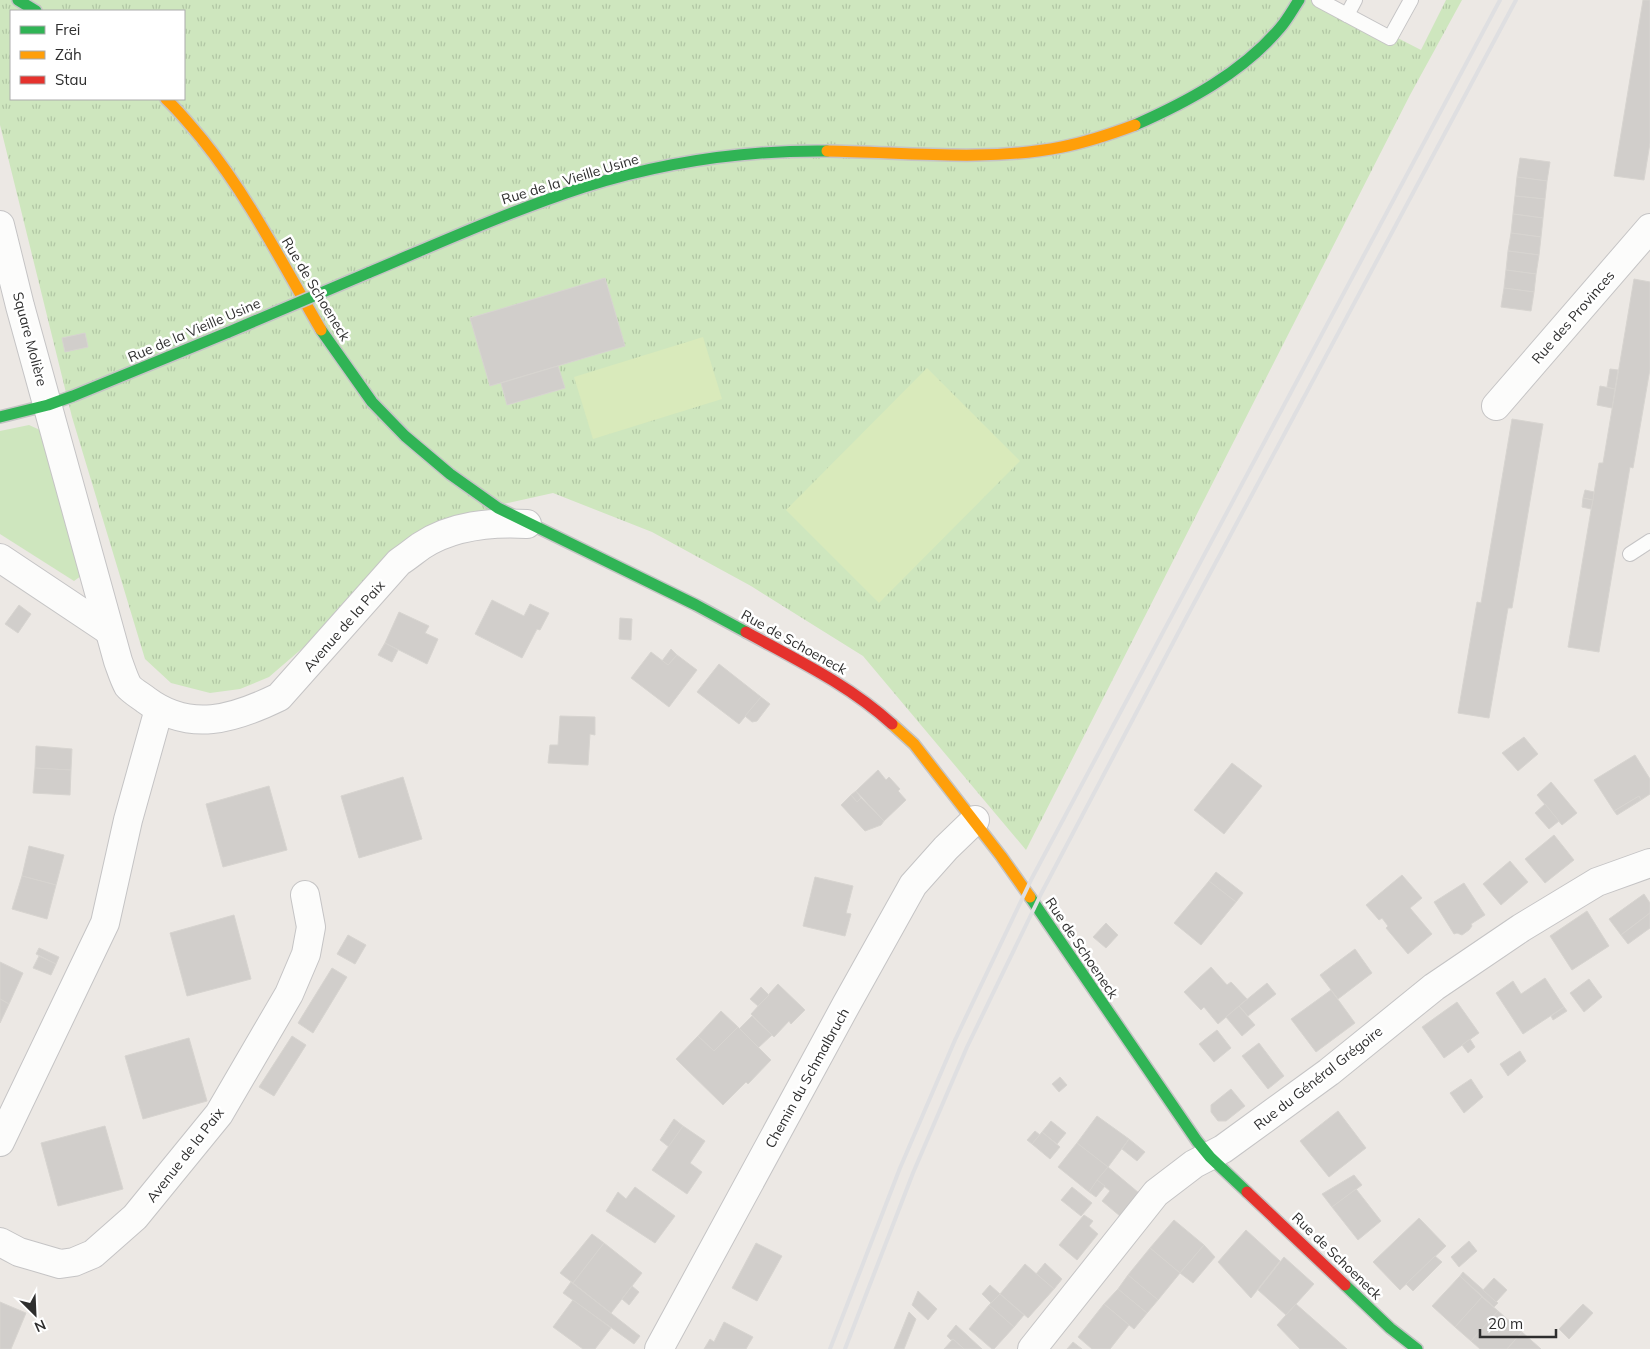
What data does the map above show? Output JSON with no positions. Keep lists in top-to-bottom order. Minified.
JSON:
{"streets":{"main road":["Rue de la Vieille Usine","Rue de Schoeneck","Square Molière"],"street":["Rue des Provinces","Avenue de la Paix","Chemin du Schmalbruch","Rue du Général Grégoire"]},"crossings":[["Rue de la Vieille Usine","Square Molière"],["Rue de la Vieille Usine","Avenue de la Paix"],["Rue de Schoeneck","Avenue de la Paix"],["Rue de Schoeneck","Chemin du Schmalbruch"],["Rue de Schoeneck","Rue du Général Grégoire"],["Square Molière","Avenue de la Paix"]],"legend":["Frei","Zäh","Stau"],"scale_bar":"20 m","north":"bottom right"}
